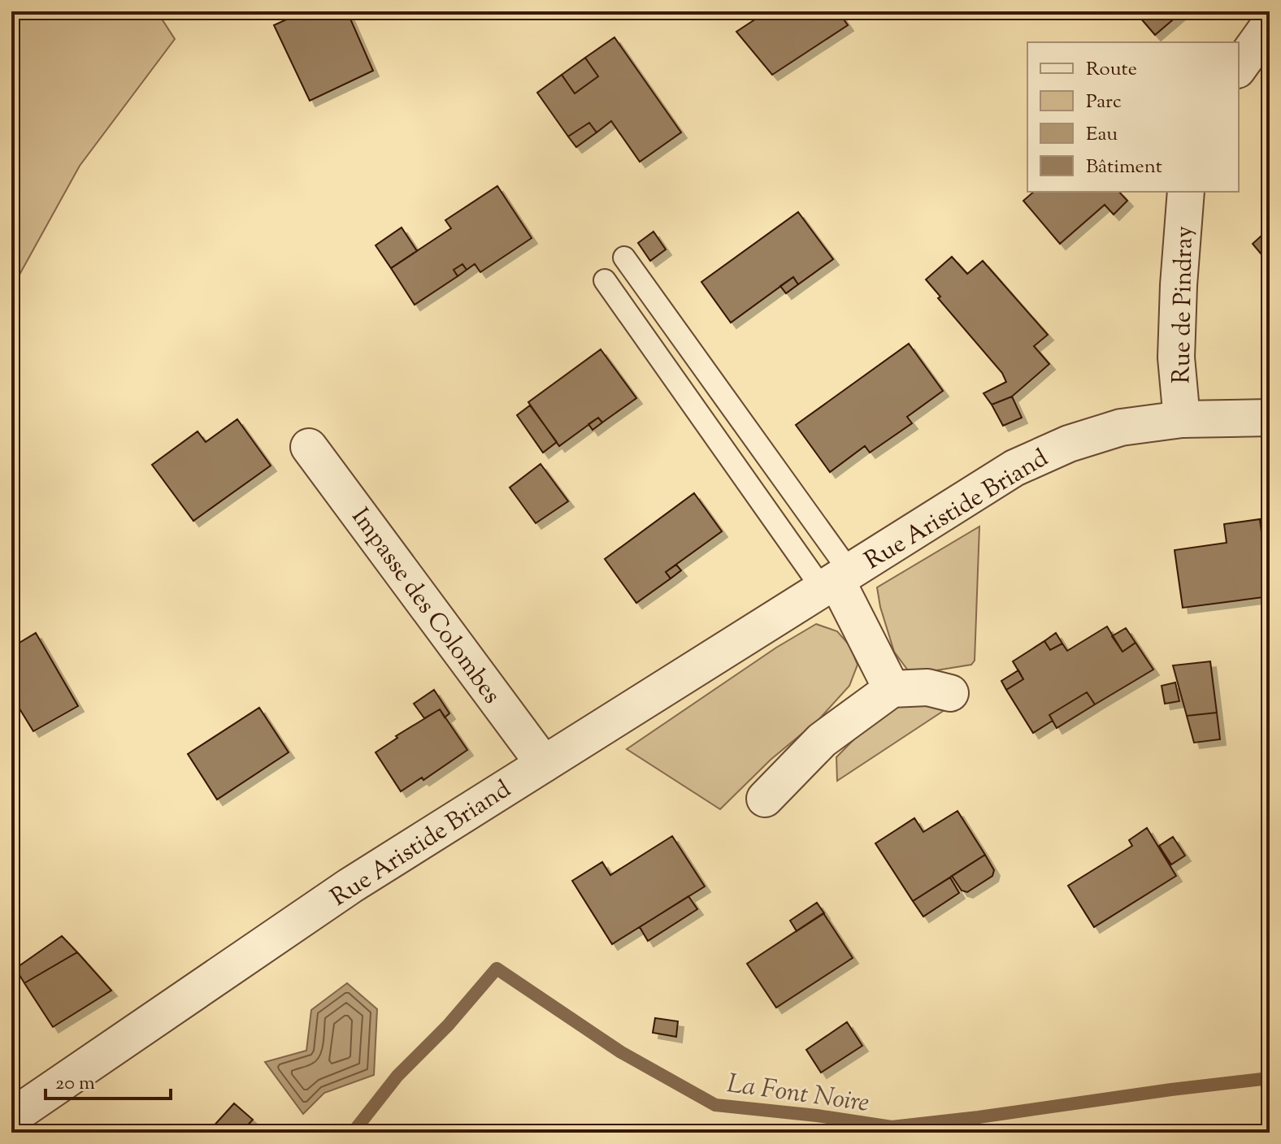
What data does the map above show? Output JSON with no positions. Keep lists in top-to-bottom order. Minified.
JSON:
{"streets":{"street":["Rue de Pindray","Rue Aristide Briand","Impasse des Colombes"]},"crossings":[["Rue de Pindray","Rue Aristide Briand"],["Rue Aristide Briand","Impasse des Colombes"]],"water":["La Font Noire"],"legend":["Route","Parc","Eau","Bâtiment"],"scale_bar":"20 m"}
